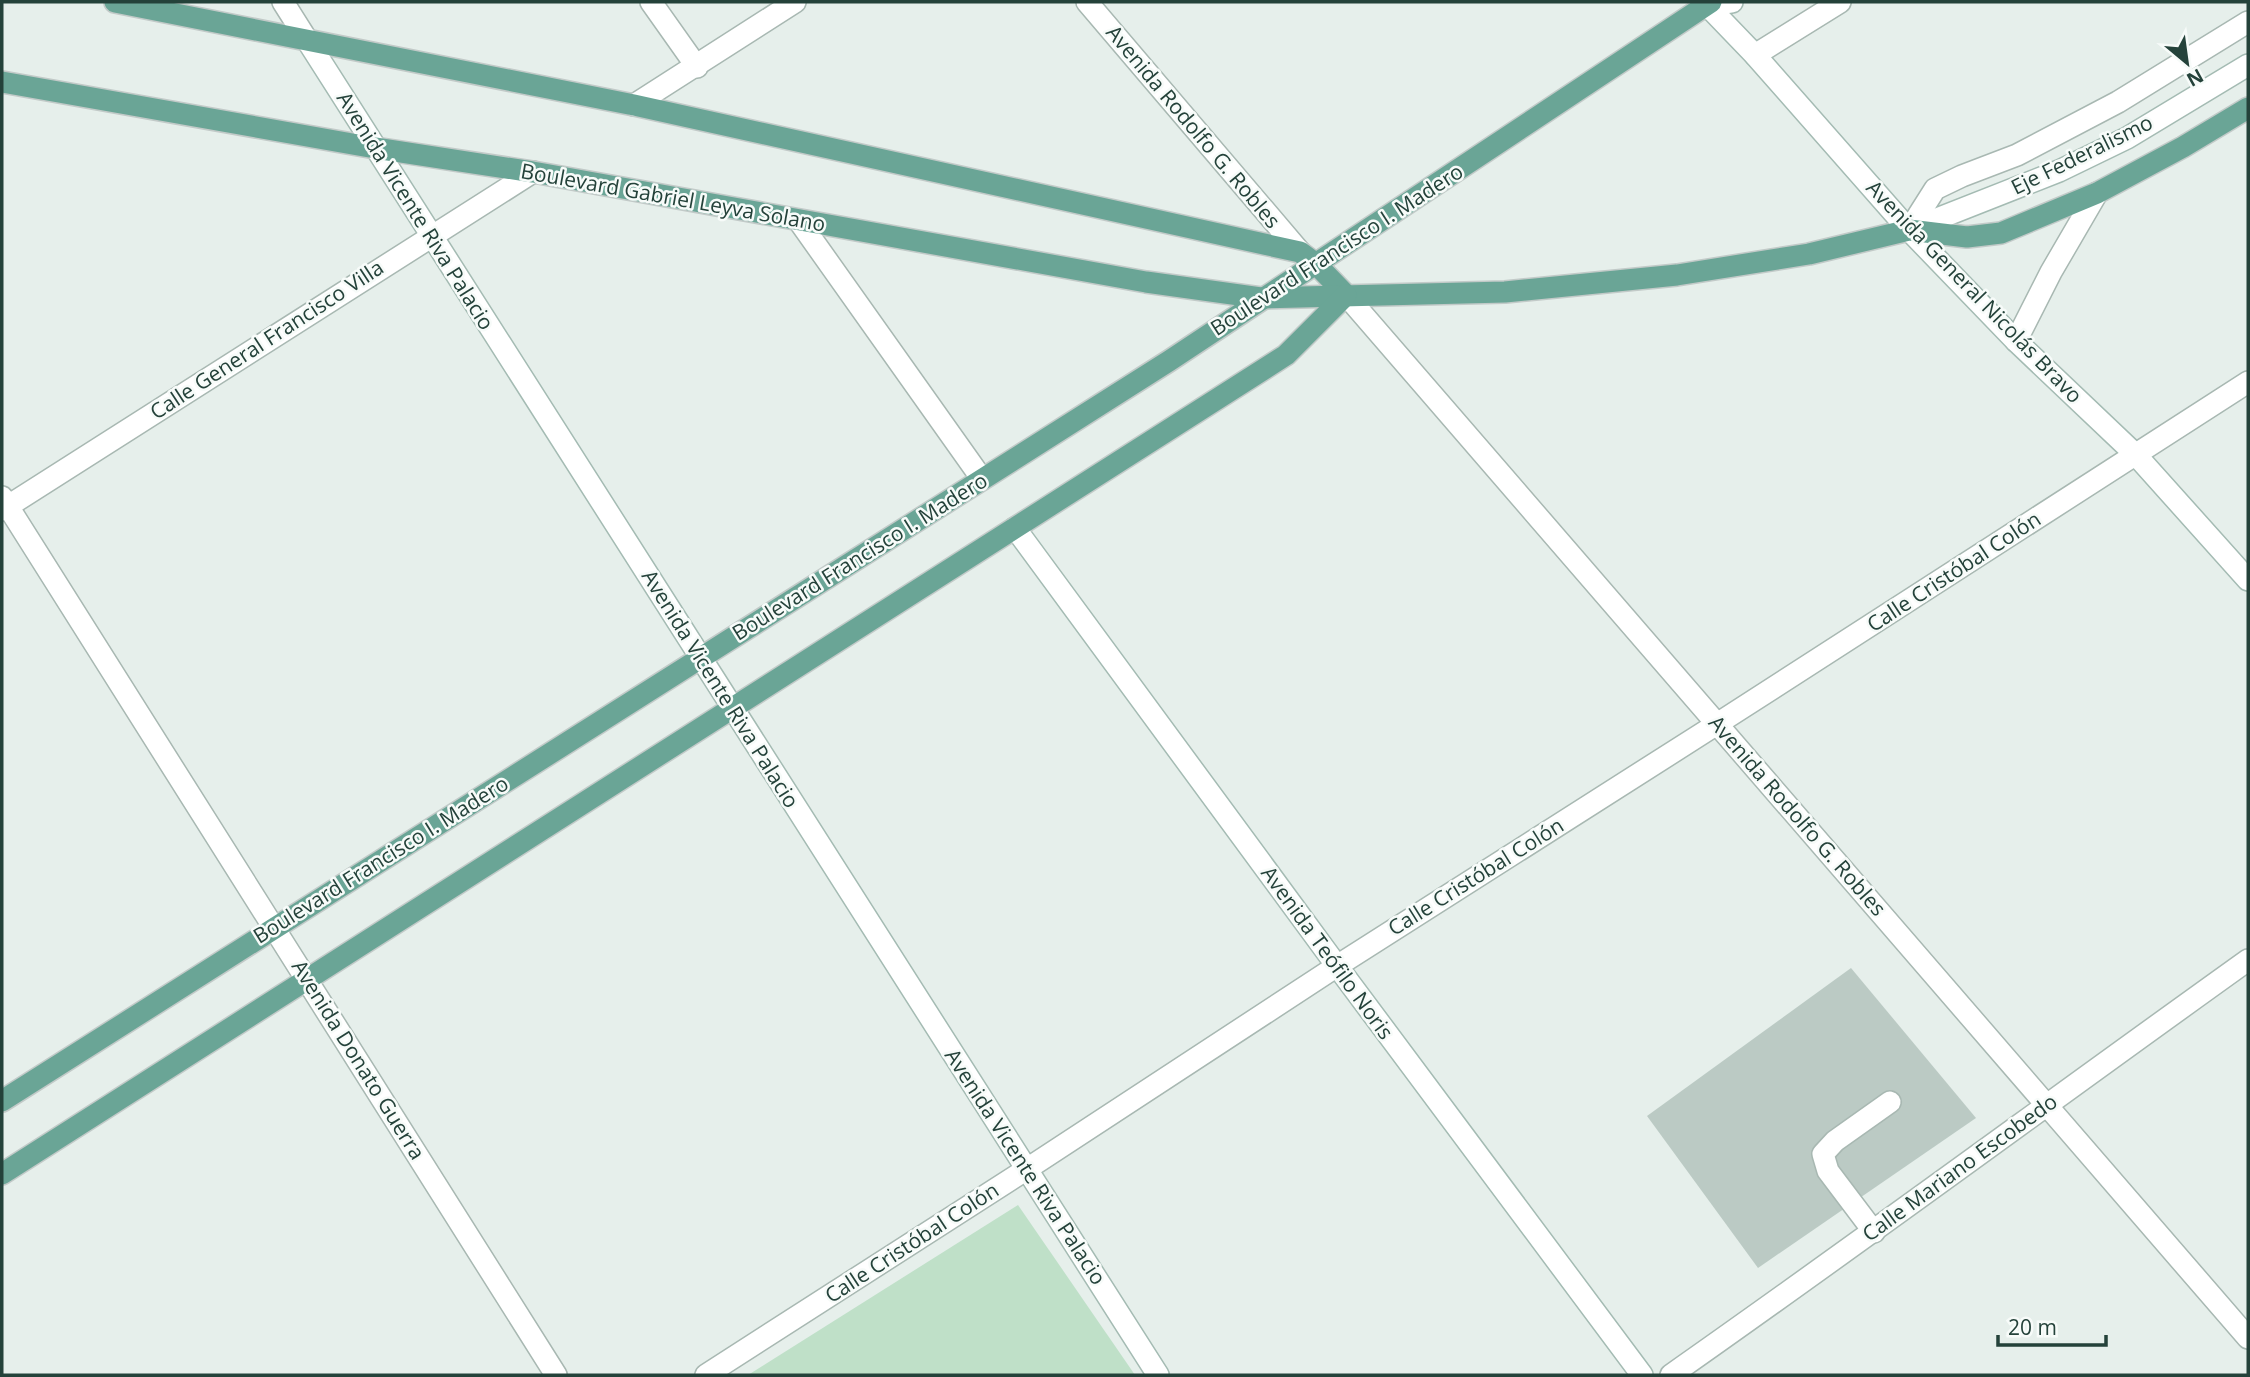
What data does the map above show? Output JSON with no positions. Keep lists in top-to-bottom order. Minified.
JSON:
{"streets":{"main road":["Boulevard Gabriel Leyva Solano","Boulevard Francisco I. Madero"],"street":["Avenida Rodolfo G. Robles","Eje Federalismo","Avenida Vicente Riva Palacio","Avenida General Nicolás Bravo","Calle General Francisco Villa","Calle Cristóbal Colón","Avenida Teófilo Noris","Avenida Donato Guerra","Calle Mariano Escobedo"]},"crossings":[["Avenida Rodolfo G. Robles","Boulevard Gabriel Leyva Solano"],["Avenida Rodolfo G. Robles","Boulevard Francisco I. Madero"],["Avenida Rodolfo G. Robles","Calle Cristóbal Colón"],["Avenida Rodolfo G. Robles","Calle Mariano Escobedo"],["Eje Federalismo","Boulevard Gabriel Leyva Solano"],["Eje Federalismo","Avenida General Nicolás Bravo"],["Boulevard Gabriel Leyva Solano","Avenida Vicente Riva Palacio"],["Boulevard Gabriel Leyva Solano","Boulevard Francisco I. Madero"],["Boulevard Gabriel Leyva Solano","Avenida General Nicolás Bravo"],["Boulevard Gabriel Leyva Solano","Calle General Francisco Villa"],["Avenida Vicente Riva Palacio","Boulevard Francisco I. Madero"],["Avenida Vicente Riva Palacio","Calle General Francisco Villa"],["Avenida Vicente Riva Palacio","Calle Cristóbal Colón"],["Boulevard Francisco I. Madero","Avenida General Nicolás Bravo"],["Boulevard Francisco I. Madero","Avenida Teófilo Noris"],["Boulevard Francisco I. Madero","Avenida Donato Guerra"],["Avenida General Nicolás Bravo","Calle Cristóbal Colón"],["Calle General Francisco Villa","Avenida Donato Guerra"],["Calle Cristóbal Colón","Avenida Teófilo Noris"]],"scale_bar":"20 m","north":"bottom right"}
